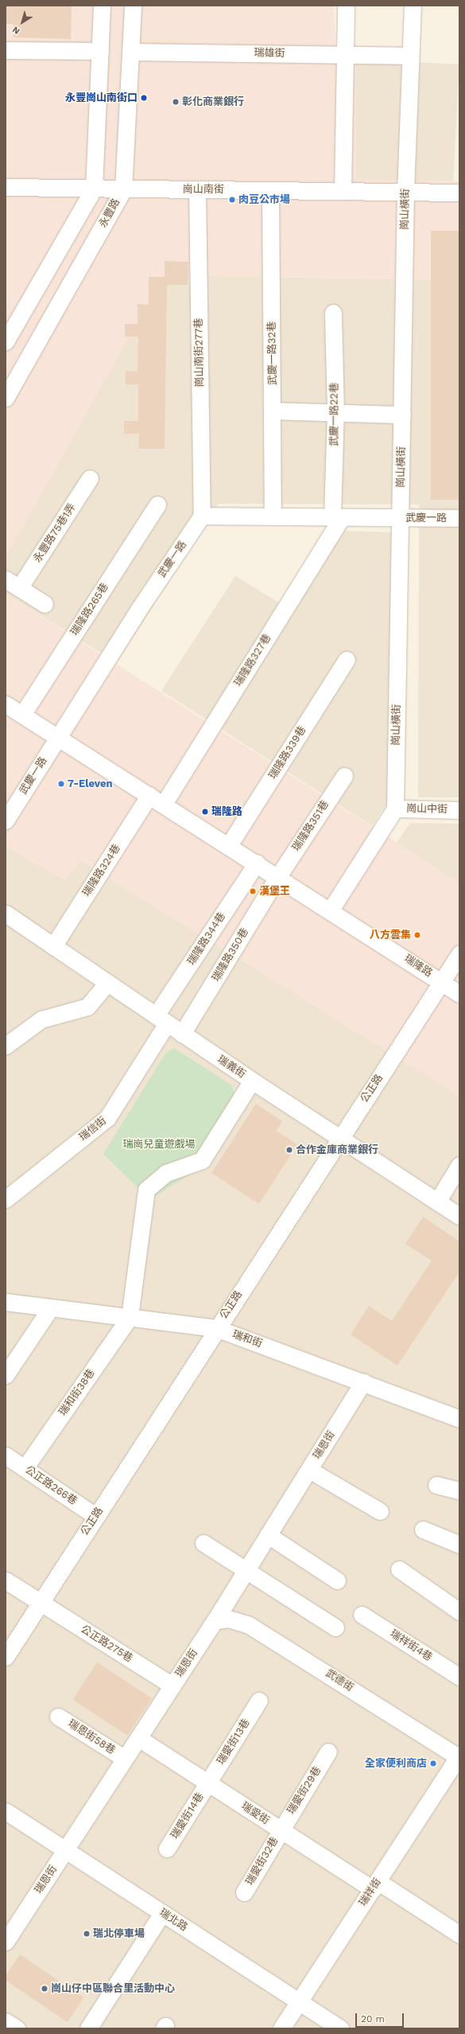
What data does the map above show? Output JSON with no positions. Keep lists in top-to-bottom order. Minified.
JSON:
{"streets":{"street":["瑞雄街","崗山南街","崗山橫街","永豐路","崗山南街277巷","武慶一路32巷","武慶一路22巷","武慶一路","永豐路75巷1弄","瑞隆路265巷","瑞隆路327巷","瑞隆路339巷","崗山中街","瑞隆路351巷","瑞隆路324巷","瑞隆路344巷","瑞隆路350巷","瑞隆路","瑞義街","公正路","瑞信街","瑞和街","瑞和街38巷","瑞恩街","公正路266巷","公正路275巷","瑞祥街4巷","武德街","瑞恩街58巷","瑞愛街13巷","瑞愛街29巷","瑞愛街","瑞愛街14巷","瑞愛街32巷","瑞祥街","瑞北路"]},"crossings":[["瑞雄街","崗山橫街"],["瑞雄街","永豐路"],["崗山南街","崗山橫街"],["崗山南街","永豐路"],["崗山南街","崗山南街277巷"],["崗山南街","武慶一路32巷"],["崗山橫街","武慶一路"],["崗山橫街","崗山中街"],["崗山南街277巷","武慶一路"],["武慶一路32巷","武慶一路"],["武慶一路22巷","武慶一路"],["武慶一路22巷","瑞隆路327巷"],["武慶一路","瑞隆路327巷"],["武慶一路","瑞隆路"],["瑞隆路265巷","瑞隆路"],["瑞隆路327巷","瑞隆路"],["瑞隆路339巷","瑞隆路"],["瑞隆路351巷","瑞隆路350巷"],["瑞隆路351巷","瑞隆路"],["瑞隆路324巷","瑞隆路"],["瑞隆路324巷","瑞義街"],["瑞隆路344巷","瑞隆路"],["瑞隆路344巷","瑞義街"],["瑞隆路344巷","瑞信街"],["瑞隆路350巷","瑞隆路"],["瑞隆路350巷","瑞義街"],["瑞隆路","公正路"],["瑞義街","公正路"],["瑞義街","瑞信街"],["公正路","瑞和街"],["公正路","公正路266巷"],["公正路","公正路275巷"],["瑞和街","瑞和街38巷"],["瑞和街","瑞恩街"],["瑞和街38巷","公正路266巷"],["瑞恩街","公正路275巷"],["瑞恩街","武德街"],["瑞恩街","瑞恩街58巷"],["瑞恩街","瑞愛街"],["瑞恩街","瑞北路"],["武德街","瑞祥街"],["瑞愛街13巷","瑞愛街"],["瑞愛街13巷","瑞愛街14巷"],["瑞愛街29巷","瑞愛街"],["瑞愛街29巷","瑞愛街32巷"],["瑞愛街","瑞愛街14巷"],["瑞愛街","瑞愛街32巷"],["瑞愛街","瑞祥街"],["瑞祥街","瑞北路"]],"parks":["瑞崗兒童遊戲場"],"places":["永豐崗山南街口","彰化商業銀行","肉豆公市場","7-Eleven","瑞隆路","漢堡王","八方雲集","合作金庫商業銀行","全家便利商店","瑞北停車場","崗山仔中區聯合里活動中心"],"scale_bar":"20 m","north":"bottom left"}
